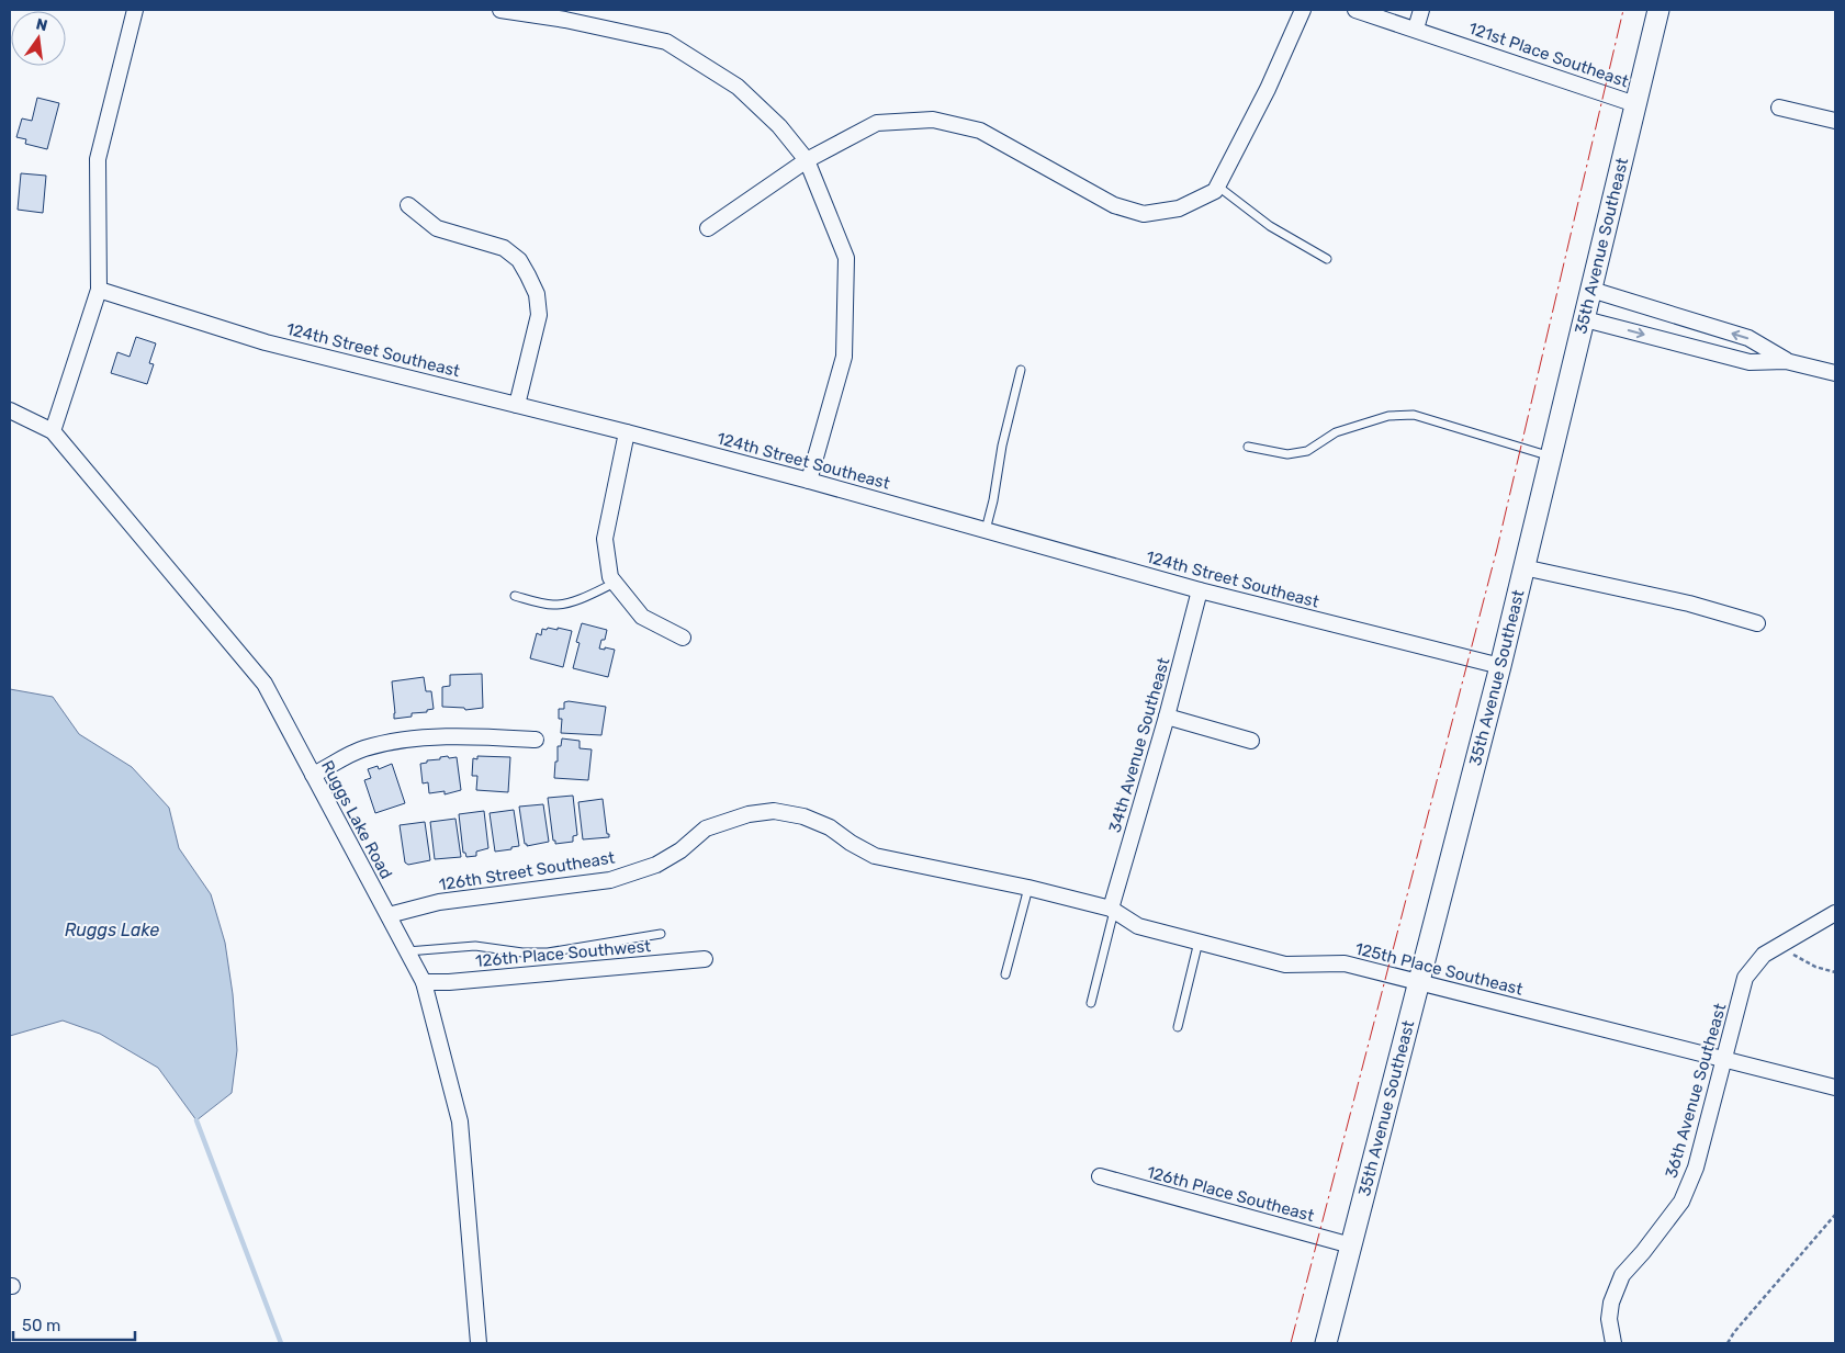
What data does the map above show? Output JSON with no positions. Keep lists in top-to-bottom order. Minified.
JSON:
{"streets":{"street":["121st Place Southeast","35th Avenue Southeast","124th Street Southeast","34th Avenue Southeast","Ruggs Lake Road","126th Street Southeast","126th Place Southwest","125th Place Southeast","36th Avenue Southeast","126th Place Southeast"]},"crossings":[["121st Place Southeast","35th Avenue Southeast"],["35th Avenue Southeast","124th Street Southeast"],["35th Avenue Southeast","125th Place Southeast"],["35th Avenue Southeast","126th Place Southeast"],["124th Street Southeast","34th Avenue Southeast"],["34th Avenue Southeast","125th Place Southeast"],["Ruggs Lake Road","126th Street Southeast"],["Ruggs Lake Road","126th Place Southwest"],["126th Street Southeast","125th Place Southeast"],["125th Place Southeast","36th Avenue Southeast"]],"water":["Ruggs Lake"],"scale_bar":"50 m","north":"top"}
